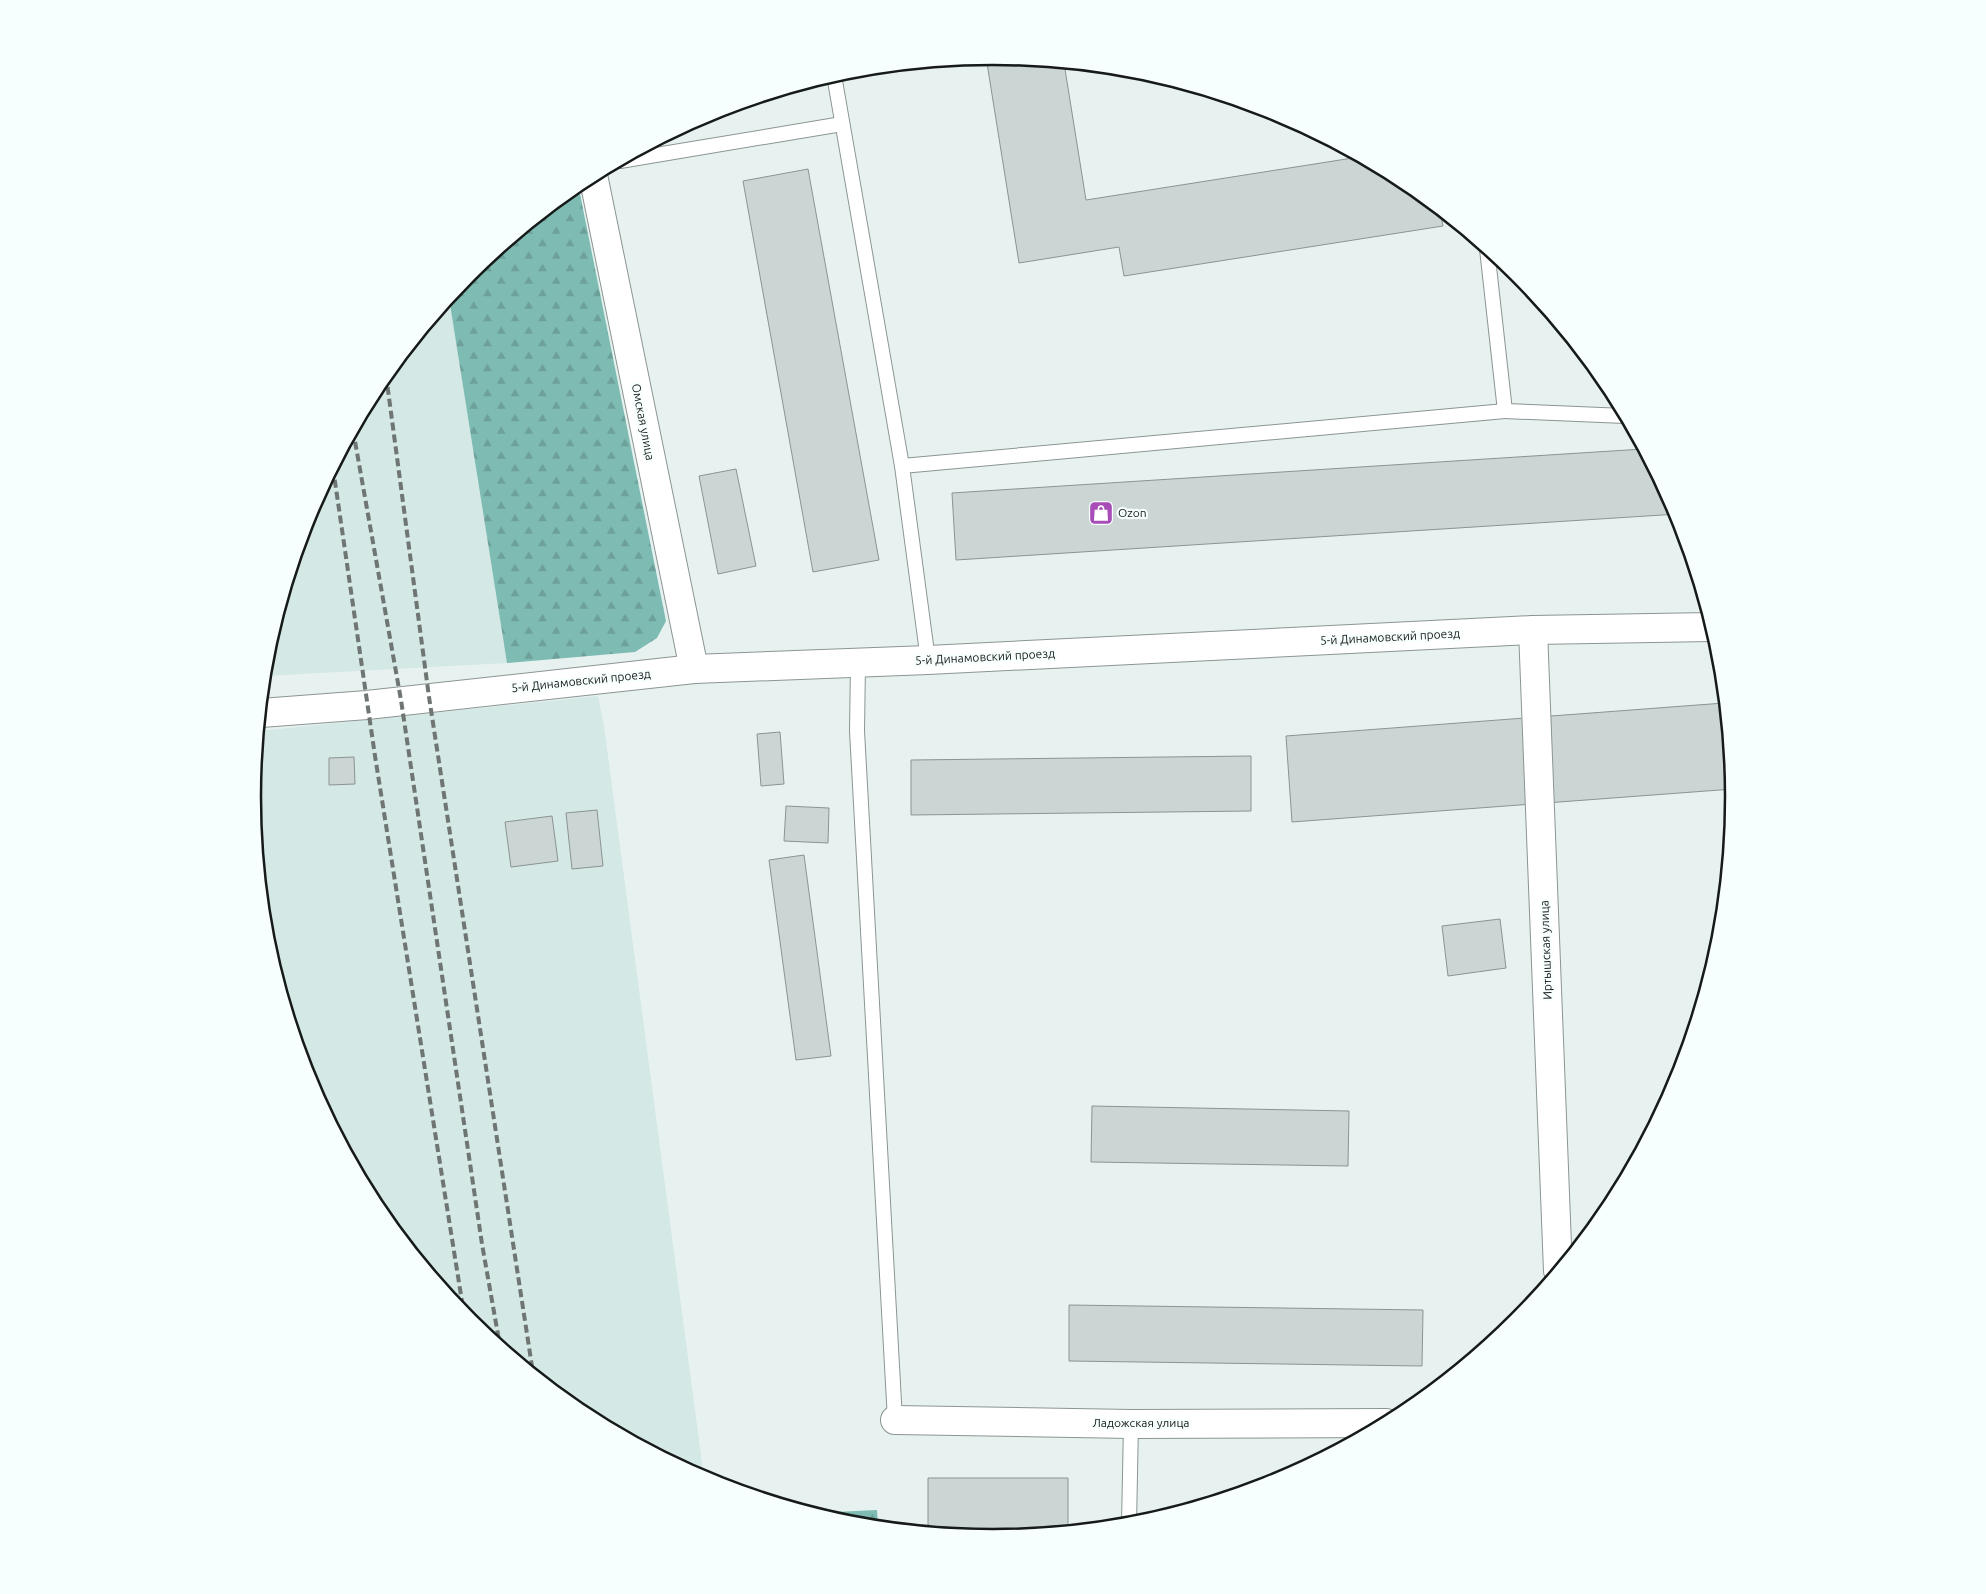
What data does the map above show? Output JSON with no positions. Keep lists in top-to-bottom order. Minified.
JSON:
{"streets":{"street":["Омская улица","5-й Динамовский проезд","Иртышская улица","Ладожская улица"]},"crossings":[["Омская улица","5-й Динамовский проезд"],["5-й Динамовский проезд","Иртышская улица"]],"places":{"shop":["Ozon"]}}
